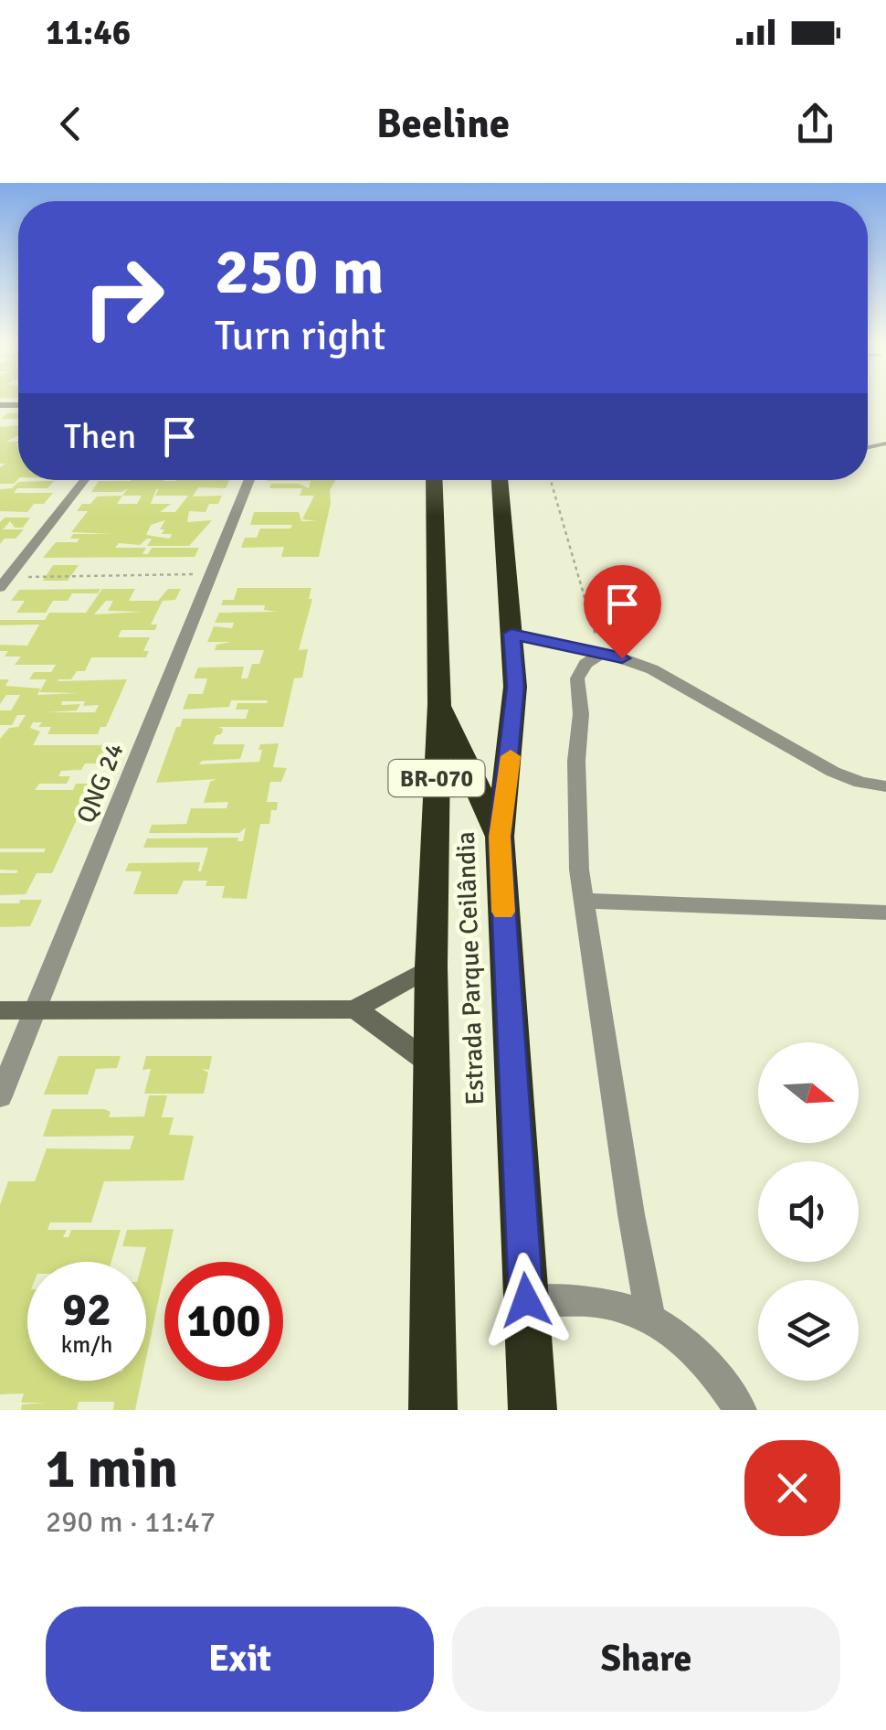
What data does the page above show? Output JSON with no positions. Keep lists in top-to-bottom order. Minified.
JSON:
{"streets":{"highway":["BR-070","Estrada Parque Ceilândia"],"street":["QNG 24"]},"north":"right","page":{"status":"11:46","header":"Beeline","turn":["250 m","Turn right"],"then":"Then","speed":"92 km/h","limit":"100","heading":["1 min","290 m · 11:47"],"buttons":["Exit","Share"]}}
